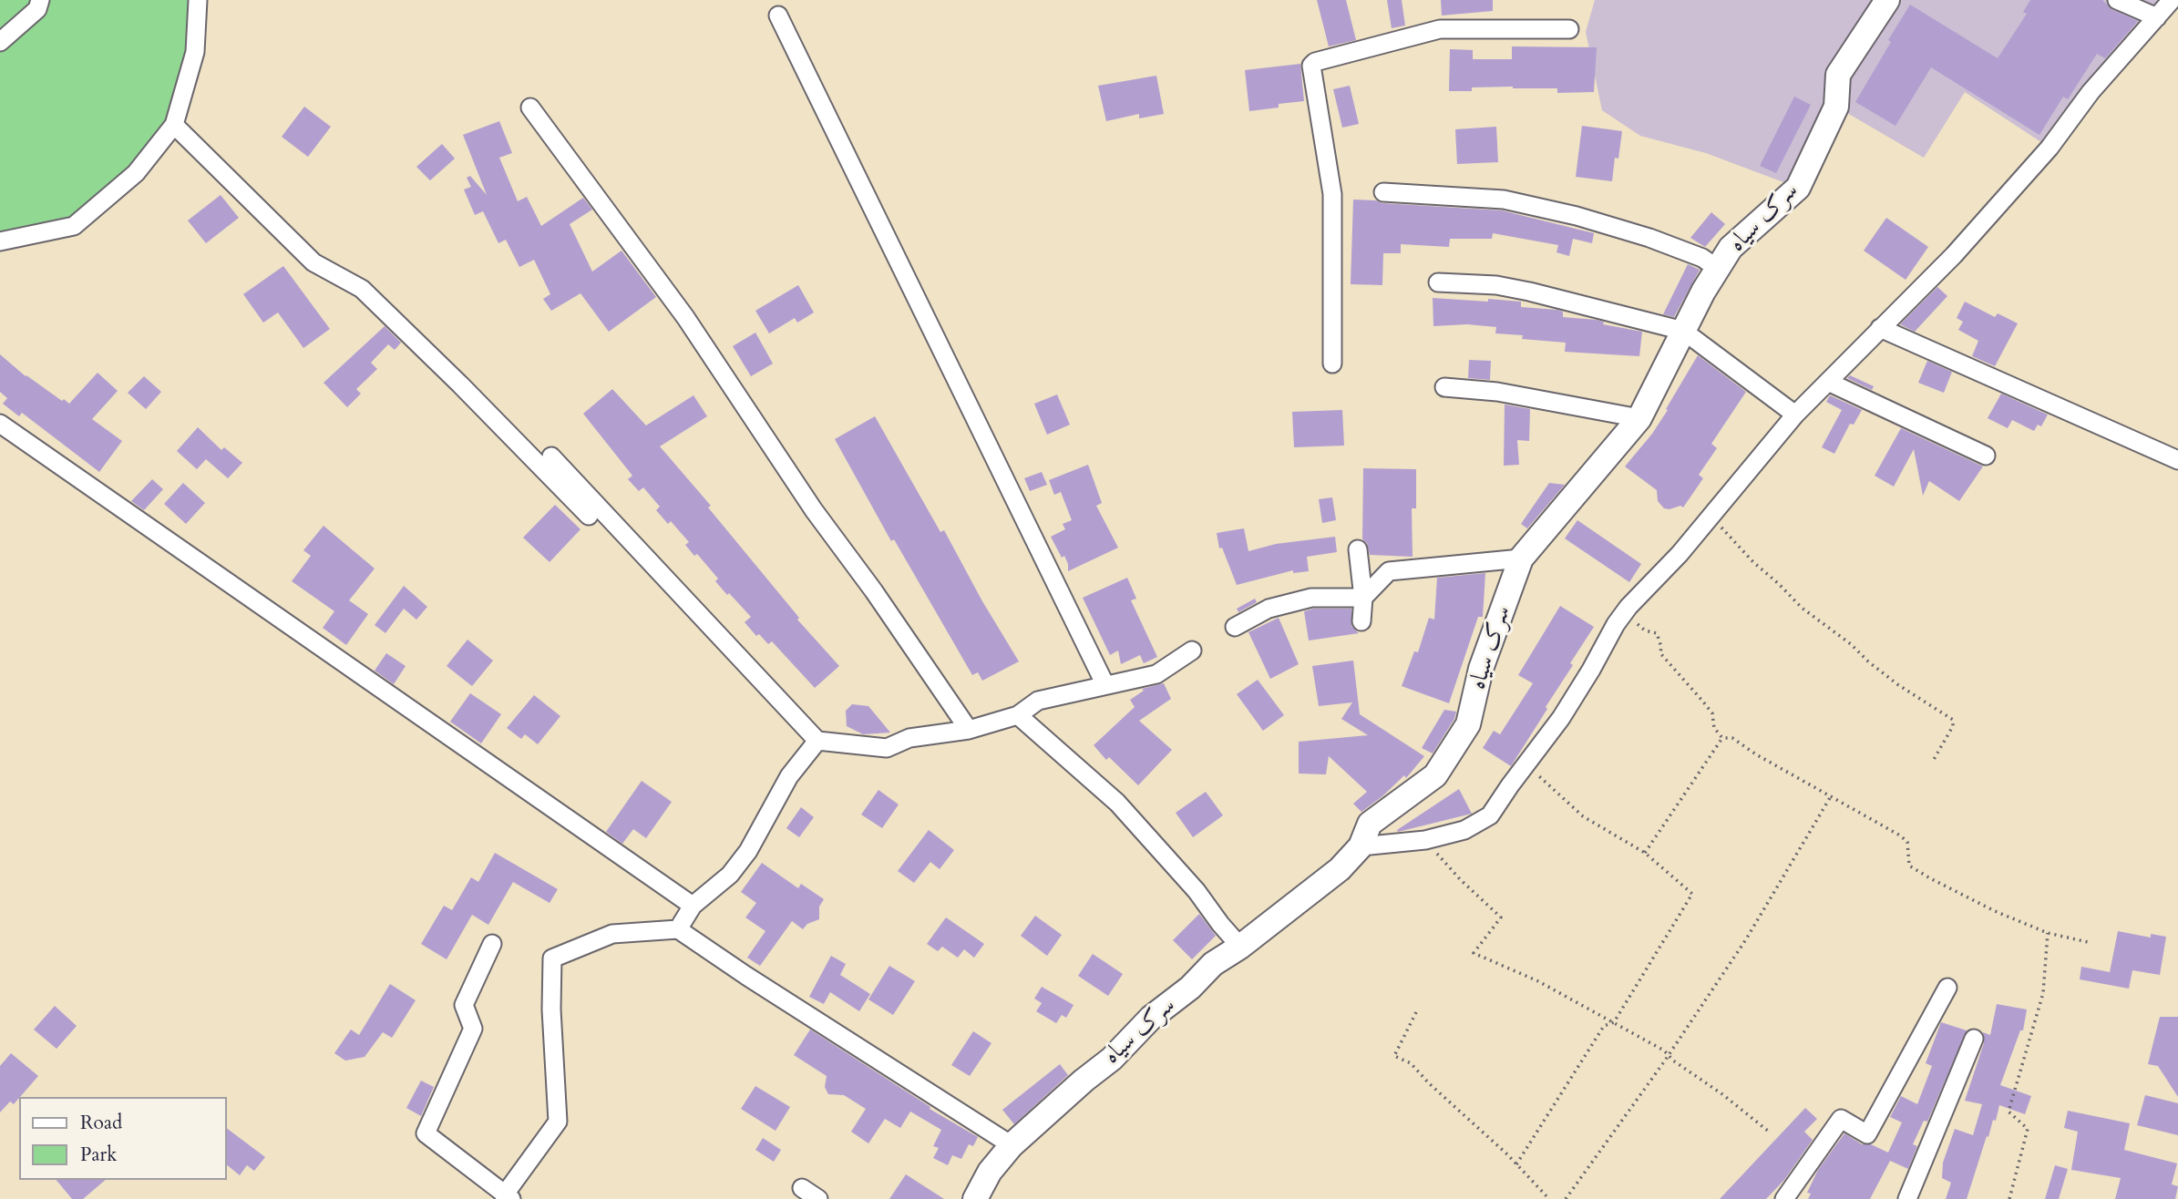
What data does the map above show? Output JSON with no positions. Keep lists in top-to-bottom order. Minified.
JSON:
{"streets":{"street":["سرک سیاه"]},"legend":["Road","Park"]}
